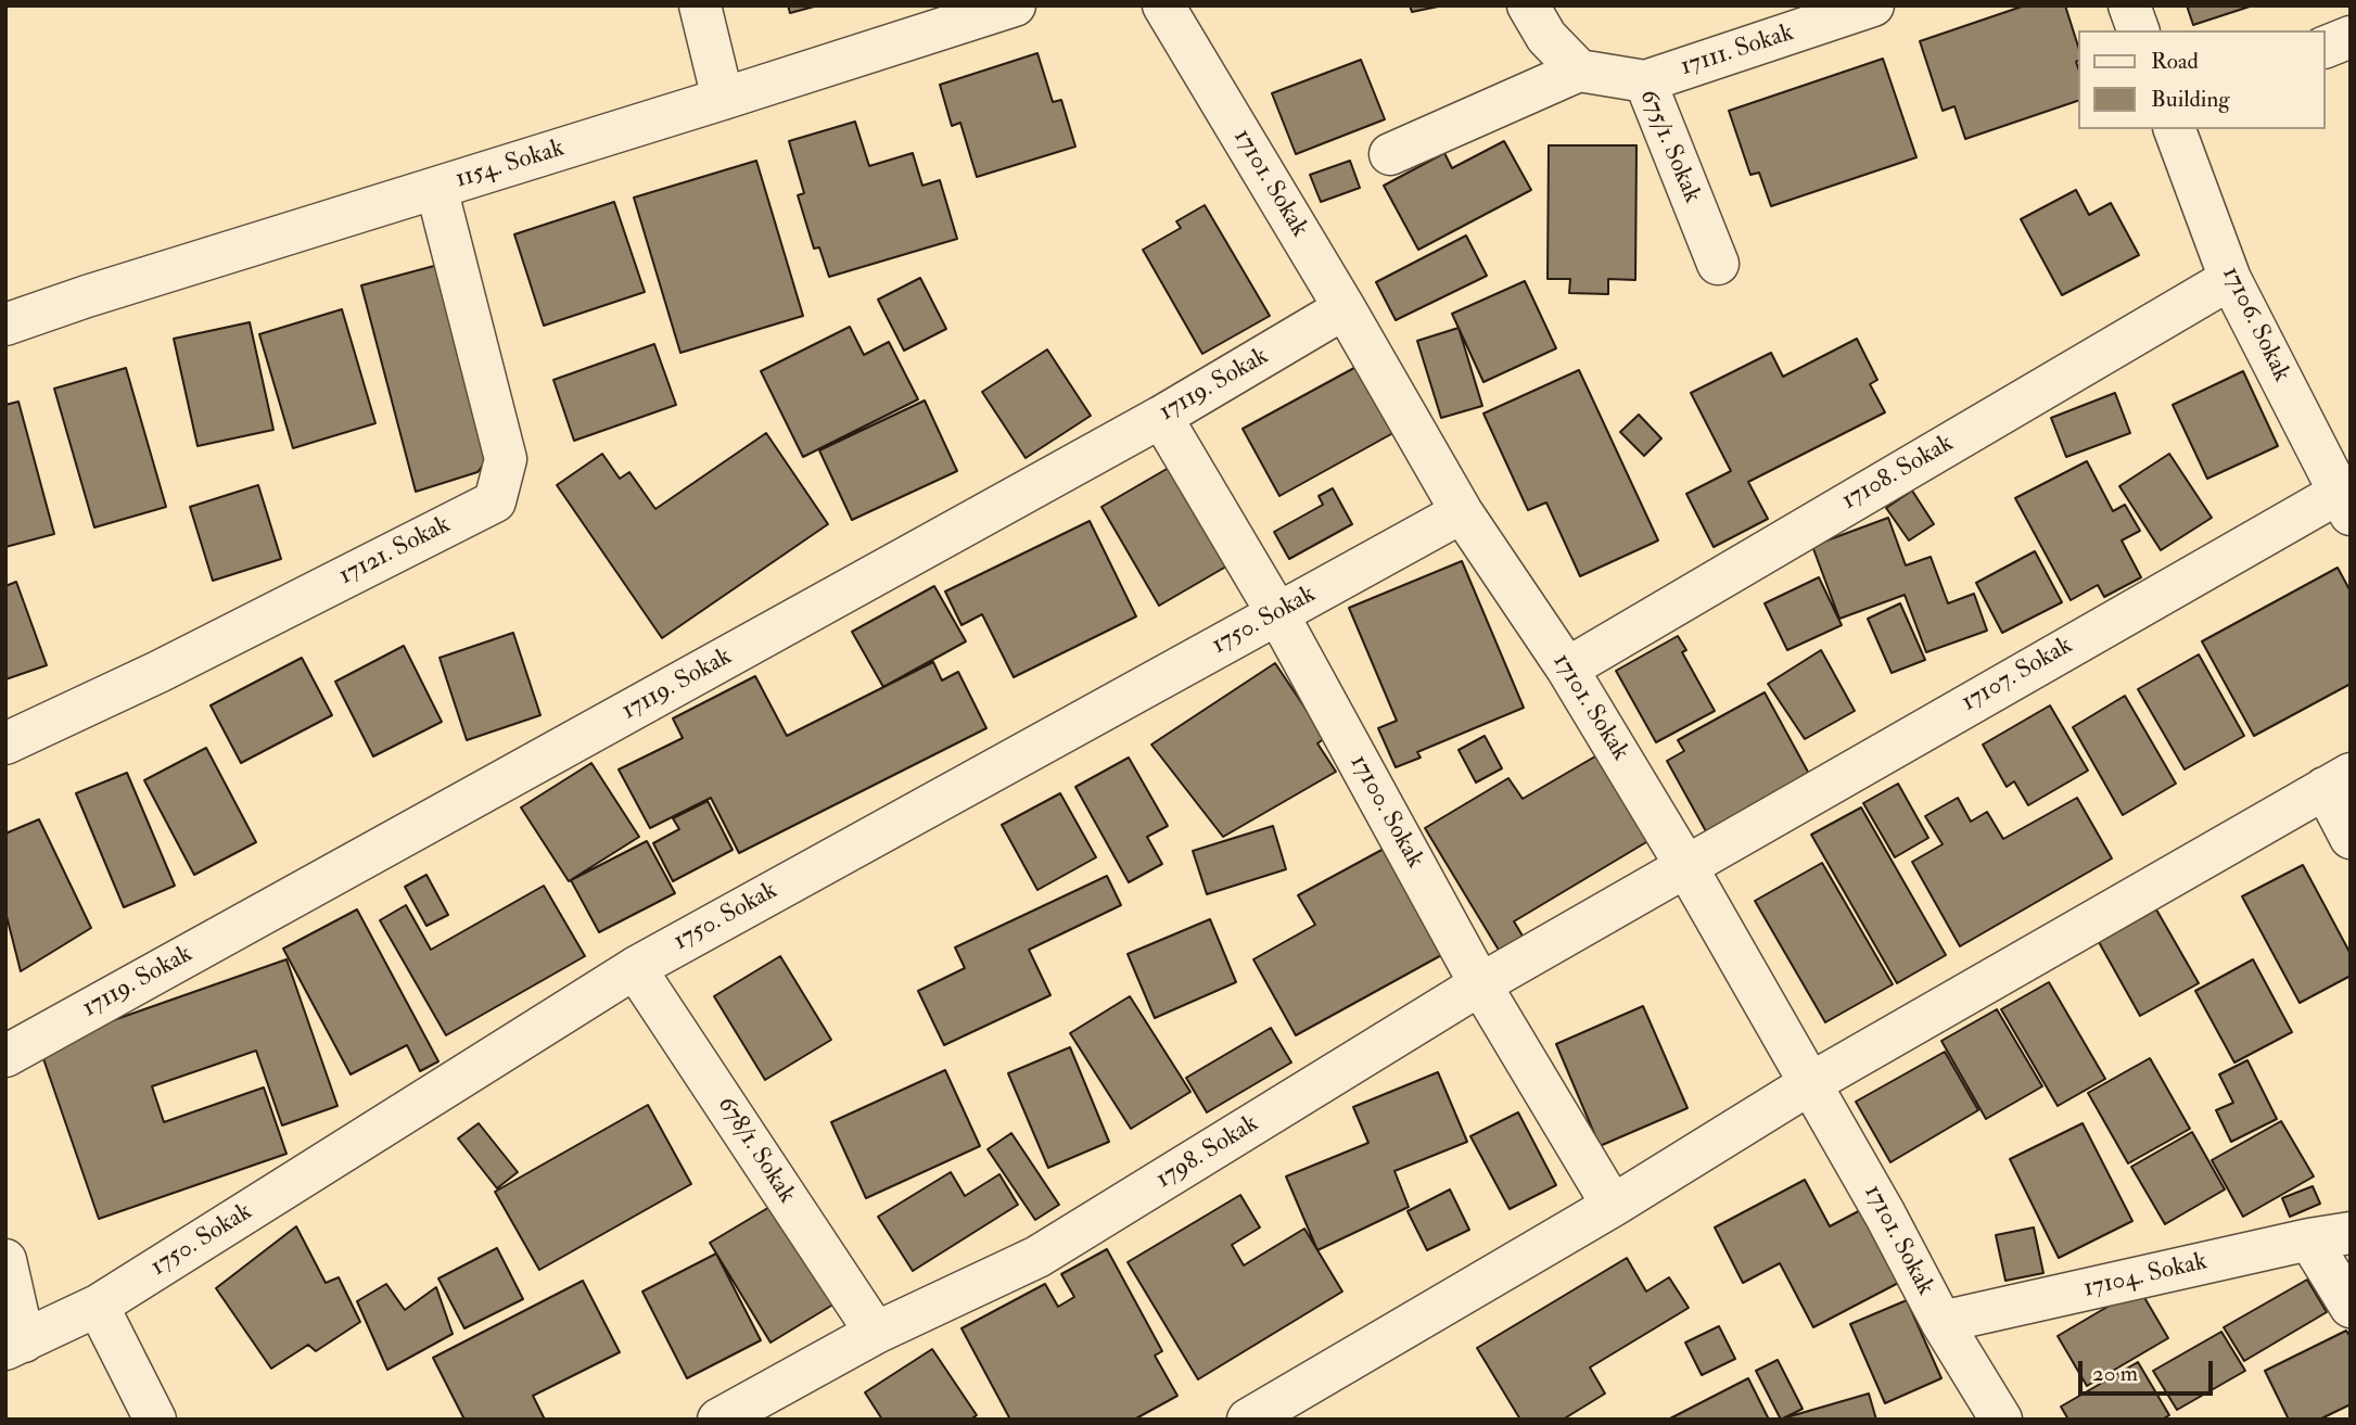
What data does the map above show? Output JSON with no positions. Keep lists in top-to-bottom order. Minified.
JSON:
{"streets":{"street":["17111. Sokak","675/1. Sokak","1154. Sokak","17101. Sokak","17106. Sokak","17119. Sokak","17108. Sokak","17121. Sokak","1750. Sokak","17107. Sokak","17100. Sokak","678/1. Sokak","1798. Sokak","17104. Sokak"]},"crossings":[["17111. Sokak","675/1. Sokak"],["1154. Sokak","17121. Sokak"],["17101. Sokak","17119. Sokak"],["17101. Sokak","17108. Sokak"],["17101. Sokak","1750. Sokak"],["17101. Sokak","17107. Sokak"],["17101. Sokak","1798. Sokak"],["17101. Sokak","17104. Sokak"],["17106. Sokak","17108. Sokak"],["17106. Sokak","17107. Sokak"],["17119. Sokak","17100. Sokak"],["1750. Sokak","17100. Sokak"],["1750. Sokak","678/1. Sokak"],["17107. Sokak","1798. Sokak"],["17100. Sokak","1798. Sokak"],["678/1. Sokak","1798. Sokak"]],"legend":["Road","Building"],"scale_bar":"20 m"}
